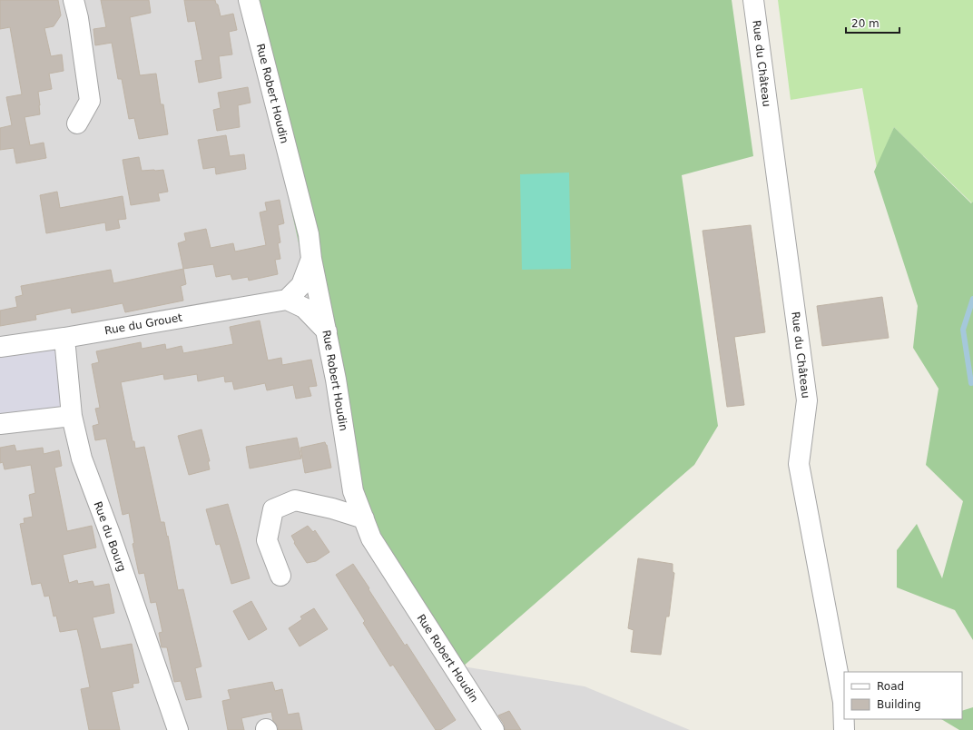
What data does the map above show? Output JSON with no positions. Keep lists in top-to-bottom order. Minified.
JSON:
{"streets":{"street":["Rue du Château","Rue Robert Houdin","Rue du Grouet","Rue du Bourg"]},"crossings":[["Rue du Grouet","Rue du Bourg"]],"legend":["Road","Building"],"scale_bar":"20 m"}
